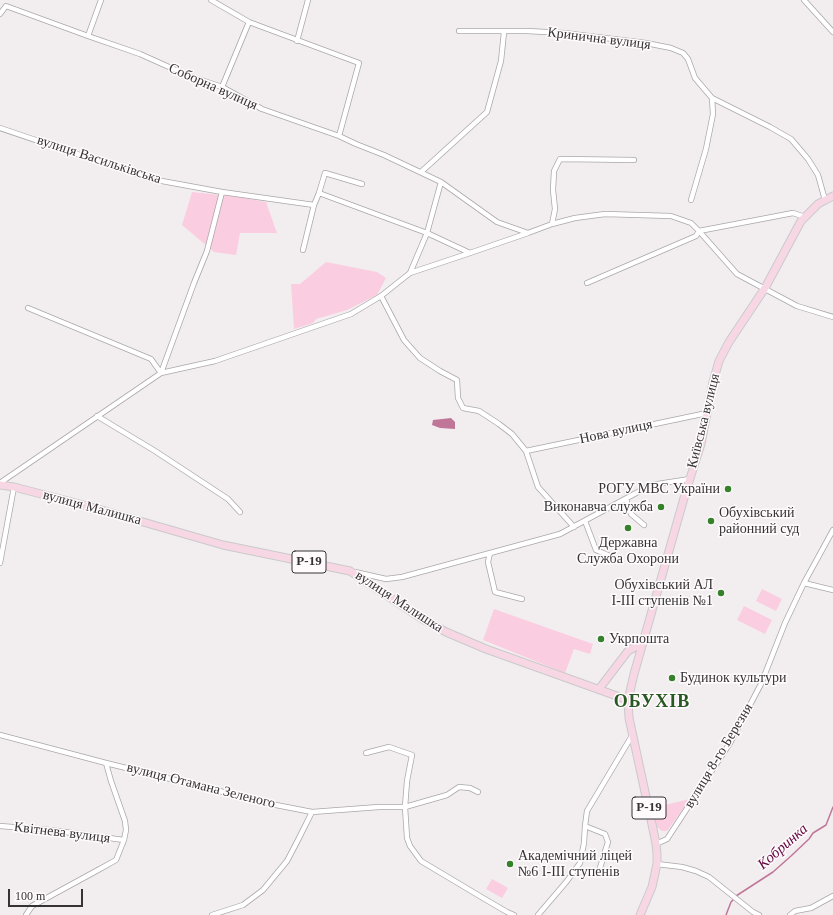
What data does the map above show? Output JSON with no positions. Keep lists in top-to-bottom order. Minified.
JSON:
{"streets":{"main road":["Київська вулиця","вулиця Малишка","Р-19"],"street":["Кринична вулиця","Соборна вулиця","вулиця Васильківська","Нова вулиця","вулиця 8-го Березня","вулиця Отамана Зеленого","Квітнева вулиця"]},"crossings":[["Кринична вулиця","Київська вулиця"],["Київська вулиця","Нова вулиця"],["Київська вулиця","вулиця Малишка"],["Київська вулиця","Р-19"],["вулиця Малишка","Р-19"],["Р-19","вулиця 8-го Березня"]],"districts":["ОБУХІВ"],"water":["Кобринка"],"places":["РОГУ МВС України","Виконавча служба","Обухівський районний суд","Державна Служба Охорони","Обухівський АЛ І-ІІІ ступенів №1","Укрпошта","Будинок культури","Академічний ліцей №6 І-ІІІ ступенів"],"scale_bar":"100 m"}
